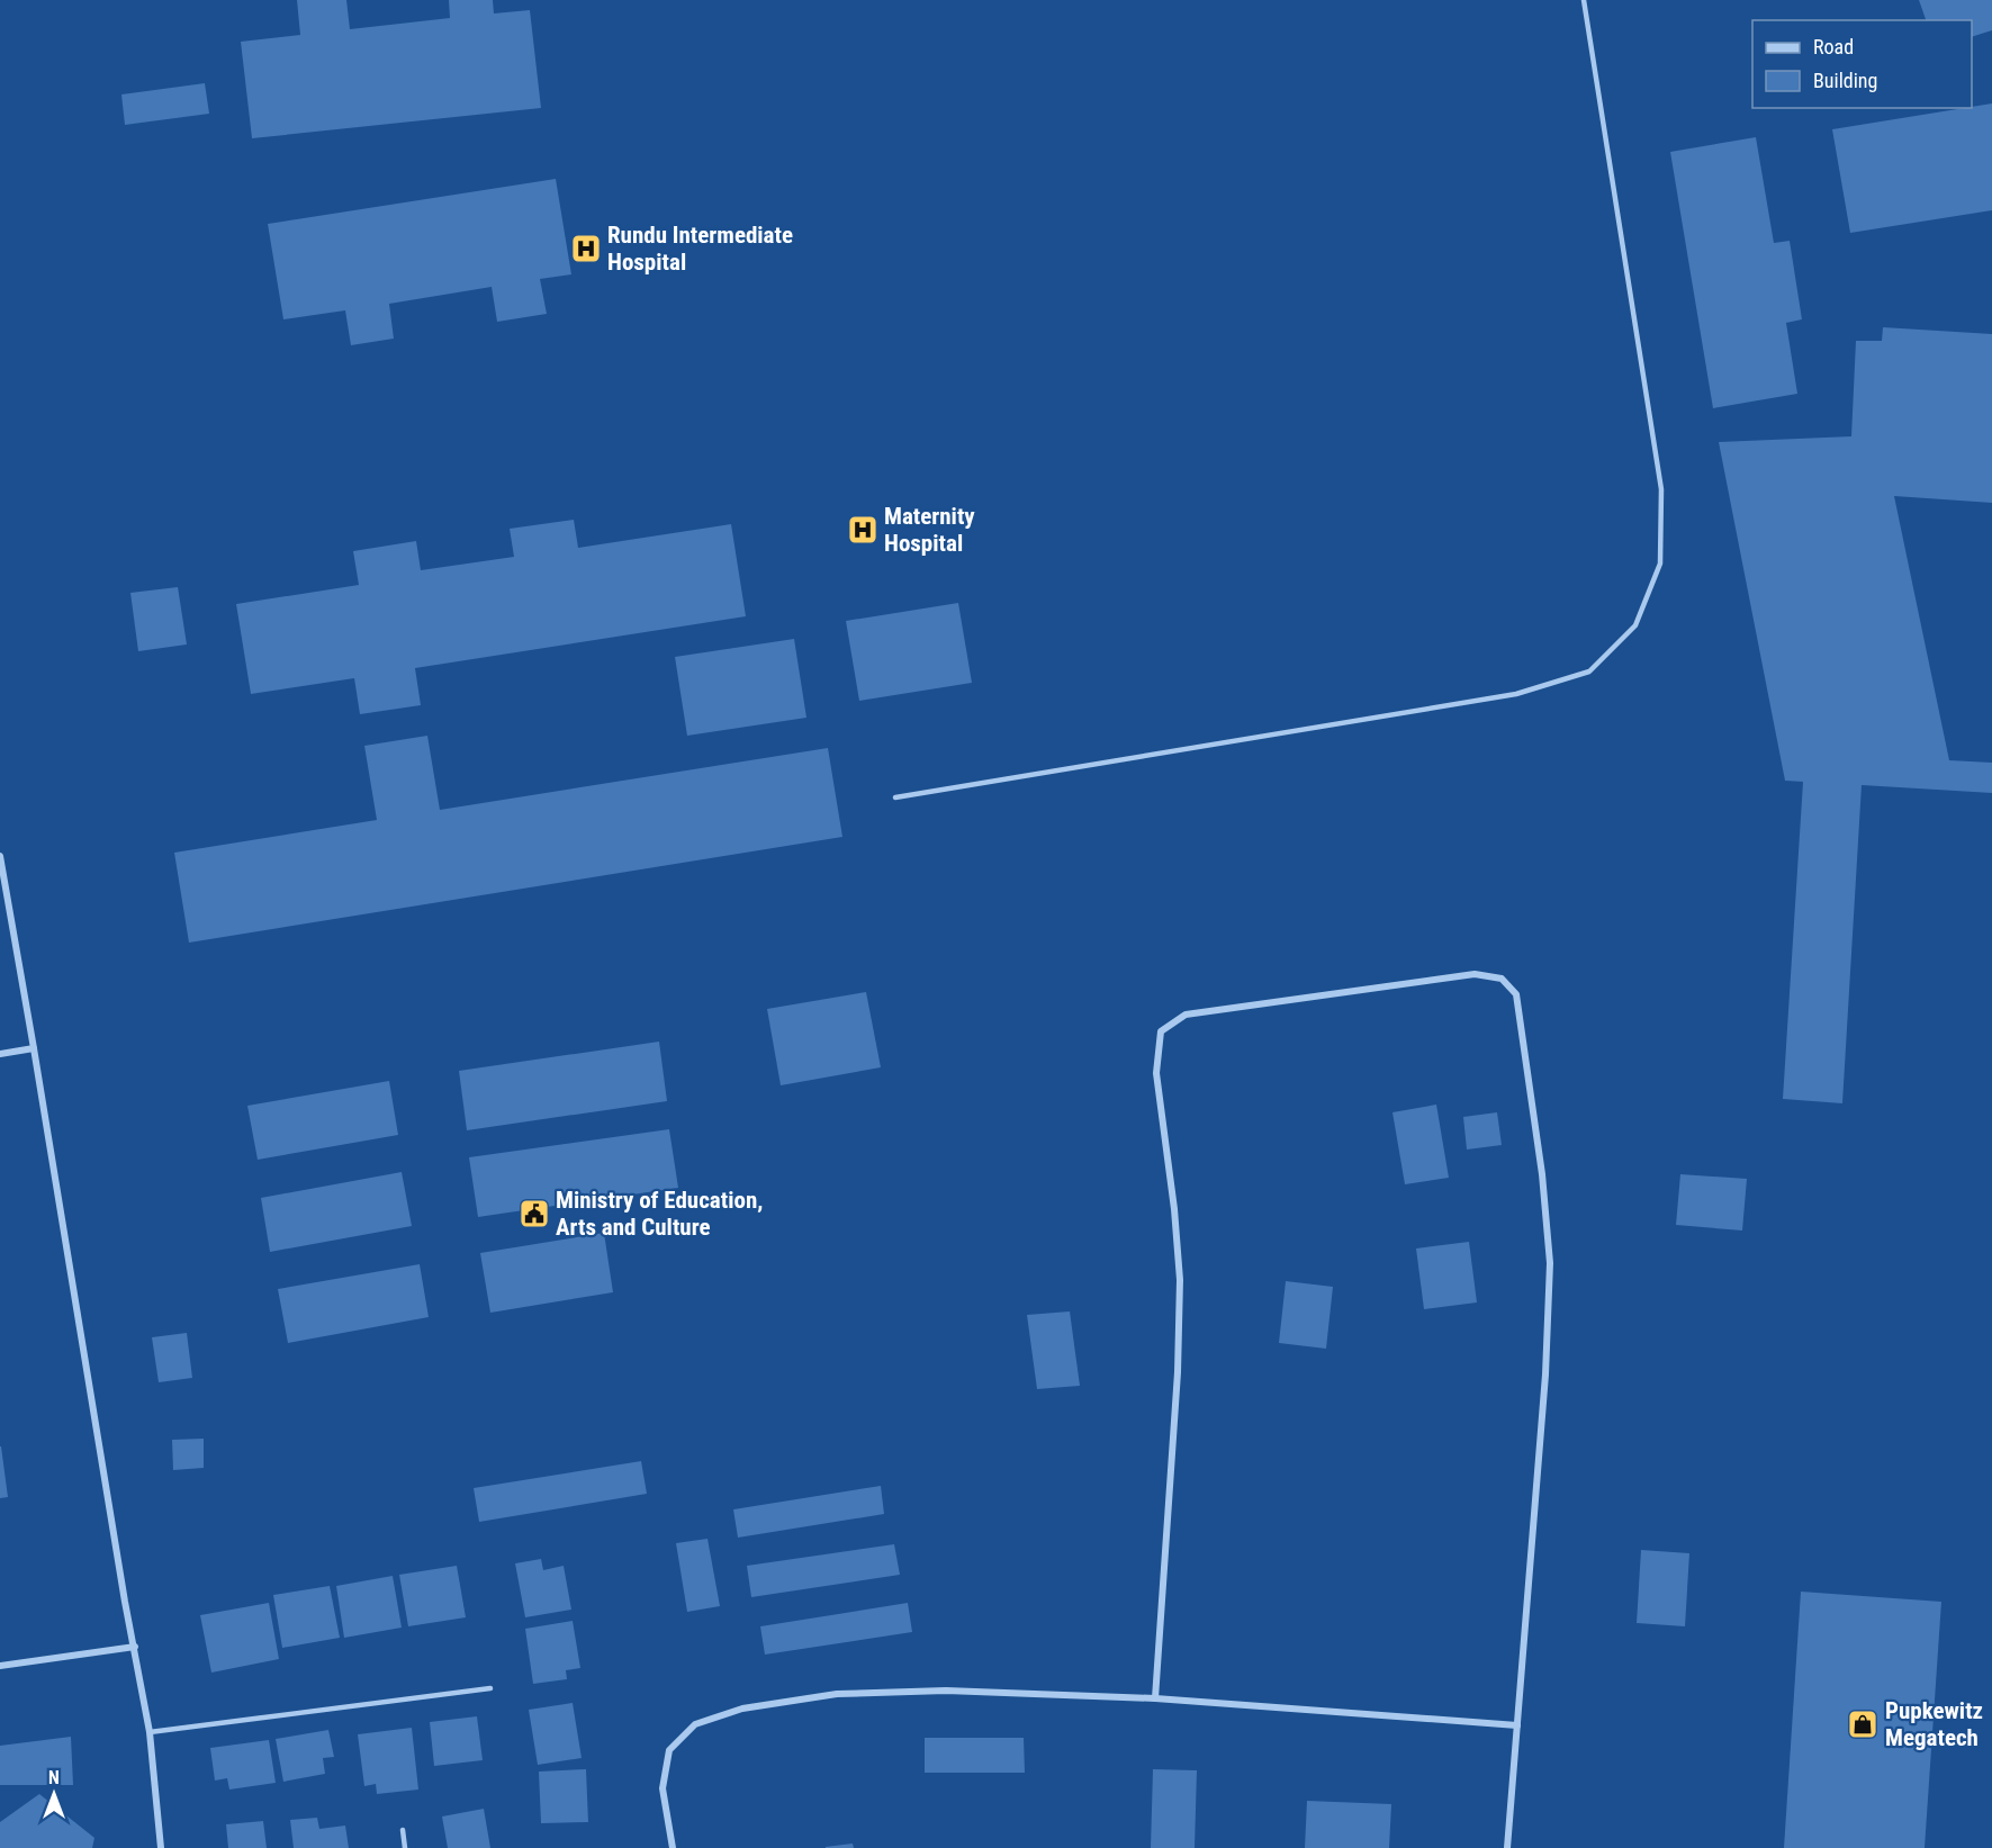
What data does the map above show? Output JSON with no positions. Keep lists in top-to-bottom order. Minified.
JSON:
{"places":{"hospital":["Rundu Intermediate Hospital","Maternity Hospital"],"public building":["Ministry of Education, Arts and Culture"],"shop":["Pupkewitz Megatech"]},"legend":["Road","Building"],"north":"top"}
